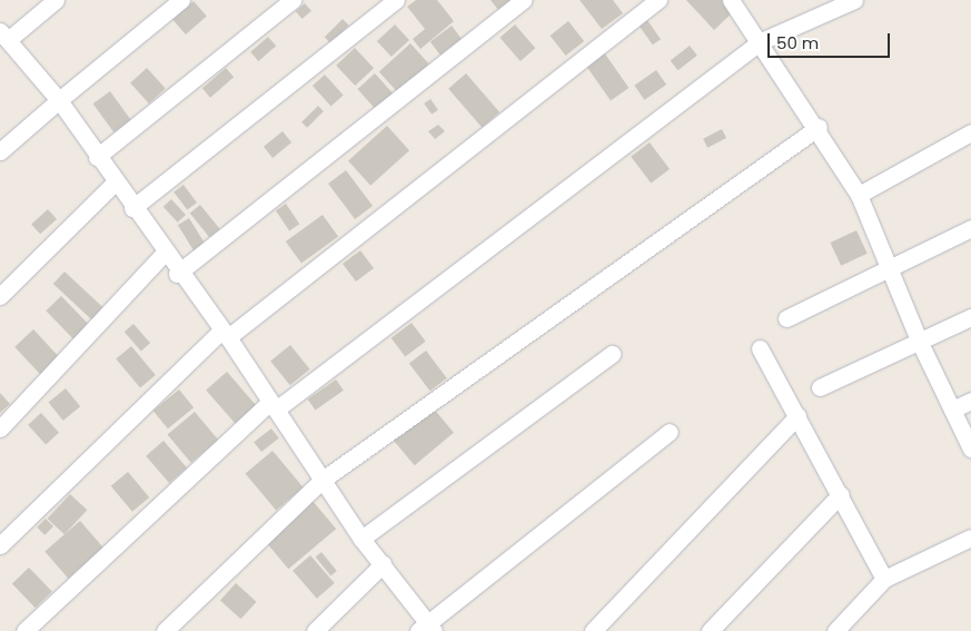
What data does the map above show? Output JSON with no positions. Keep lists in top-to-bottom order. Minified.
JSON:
{"scale_bar":"50 m"}
